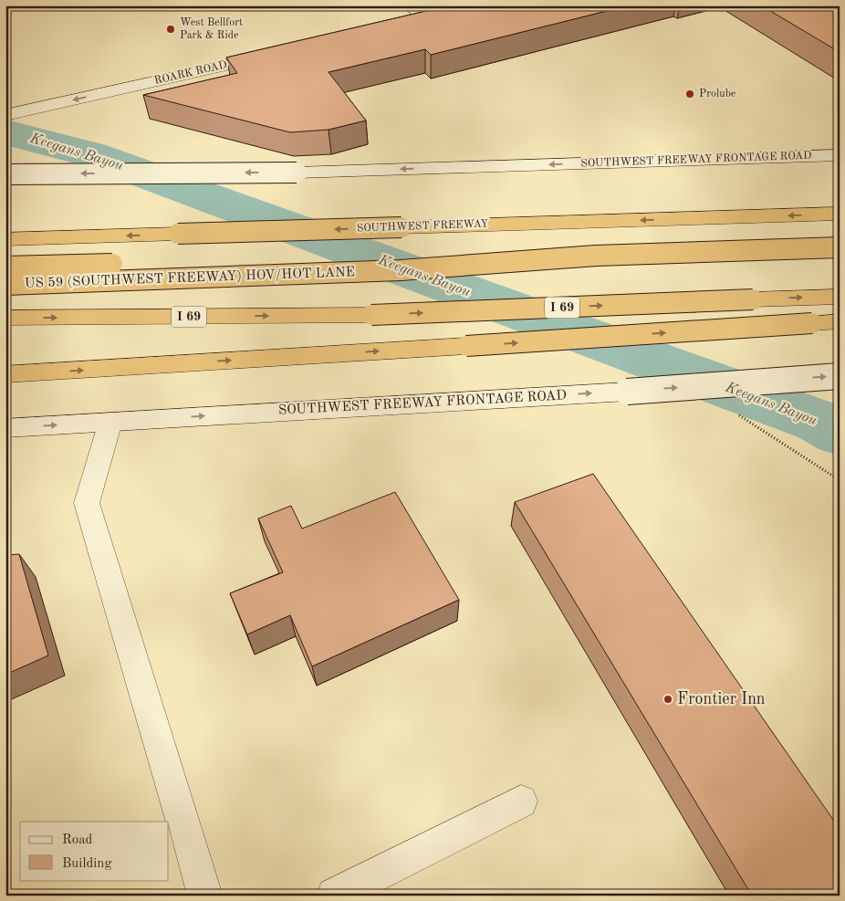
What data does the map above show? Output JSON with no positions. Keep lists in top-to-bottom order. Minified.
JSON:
{"streets":{"highway":["SOUTHWEST FREEWAY","US 59 (SOUTHWEST FREEWAY) HOV/HOT LANE","I 69"],"main road":["ROARK ROAD","SOUTHWEST FREEWAY FRONTAGE ROAD"]},"one_way":["ROARK ROAD"],"water":["Keegans Bayou"],"places":["West Bellfort Park & Ride","Prolube","Frontier Inn"],"legend":["Road","Building"]}
